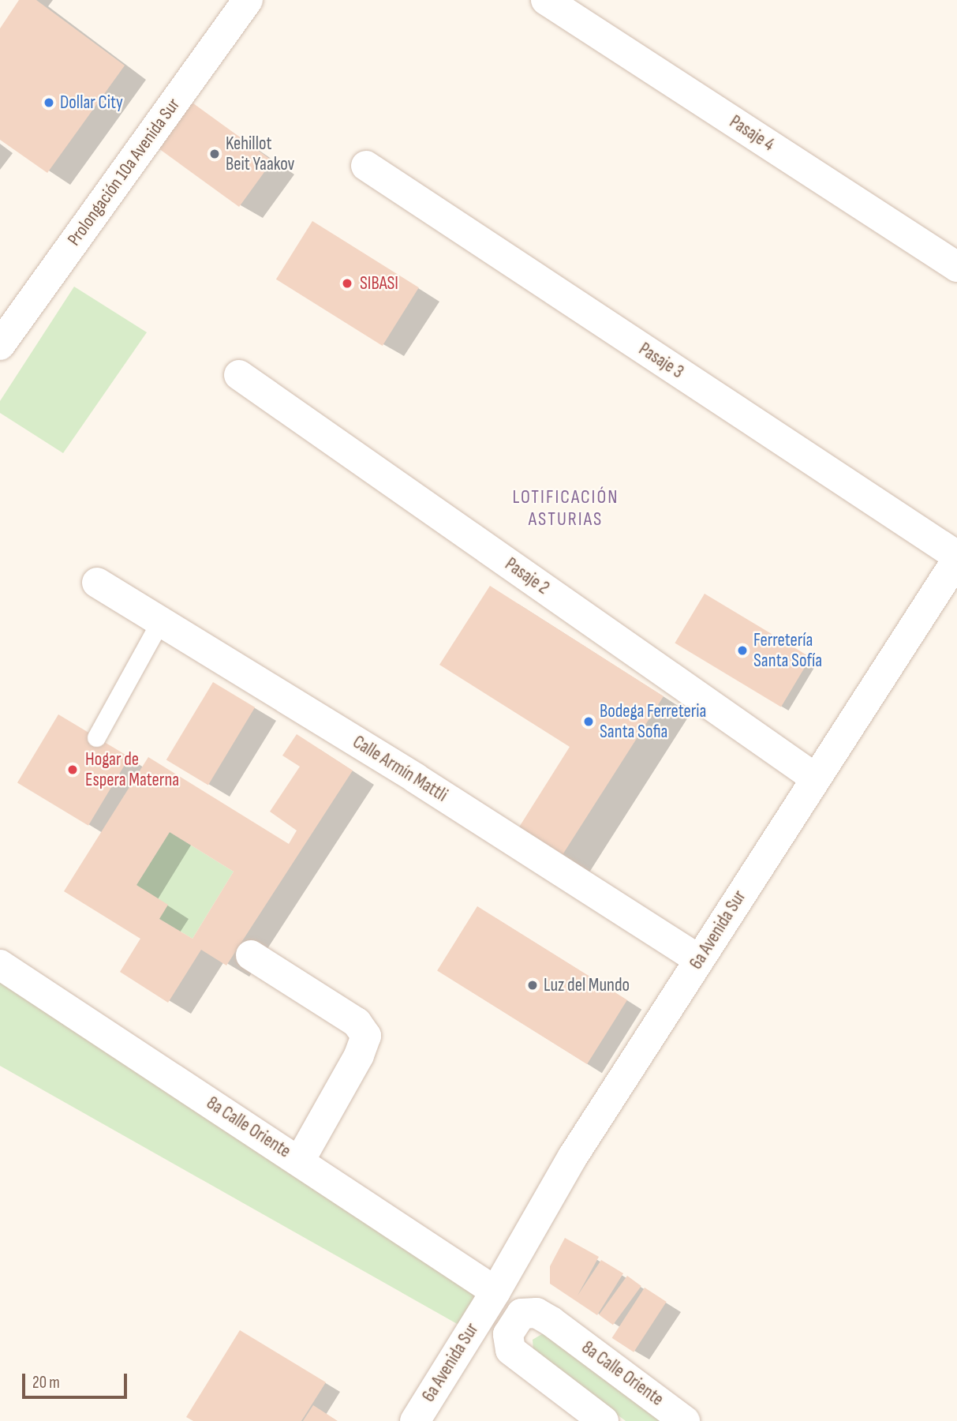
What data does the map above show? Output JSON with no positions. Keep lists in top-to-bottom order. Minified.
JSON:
{"streets":{"street":["Pasaje 4","Prolongación 10a Avenida Sur","Pasaje 3","Pasaje 2","Calle Armín Mattli","6a Avenida Sur","8a Calle Oriente"]},"crossings":[["Pasaje 3","6a Avenida Sur"],["Pasaje 2","6a Avenida Sur"],["Calle Armín Mattli","6a Avenida Sur"],["6a Avenida Sur","8a Calle Oriente"]],"districts":["LOTIFICACIÓN ASTURIAS"],"places":["Dollar City","Kehillot Beit Yaakov","SIBASI","Ferretería Santa Sofía","Bodega Ferreteria Santa Sofia","Hogar de Espera Materna","Luz del Mundo"],"scale_bar":"20 m"}
